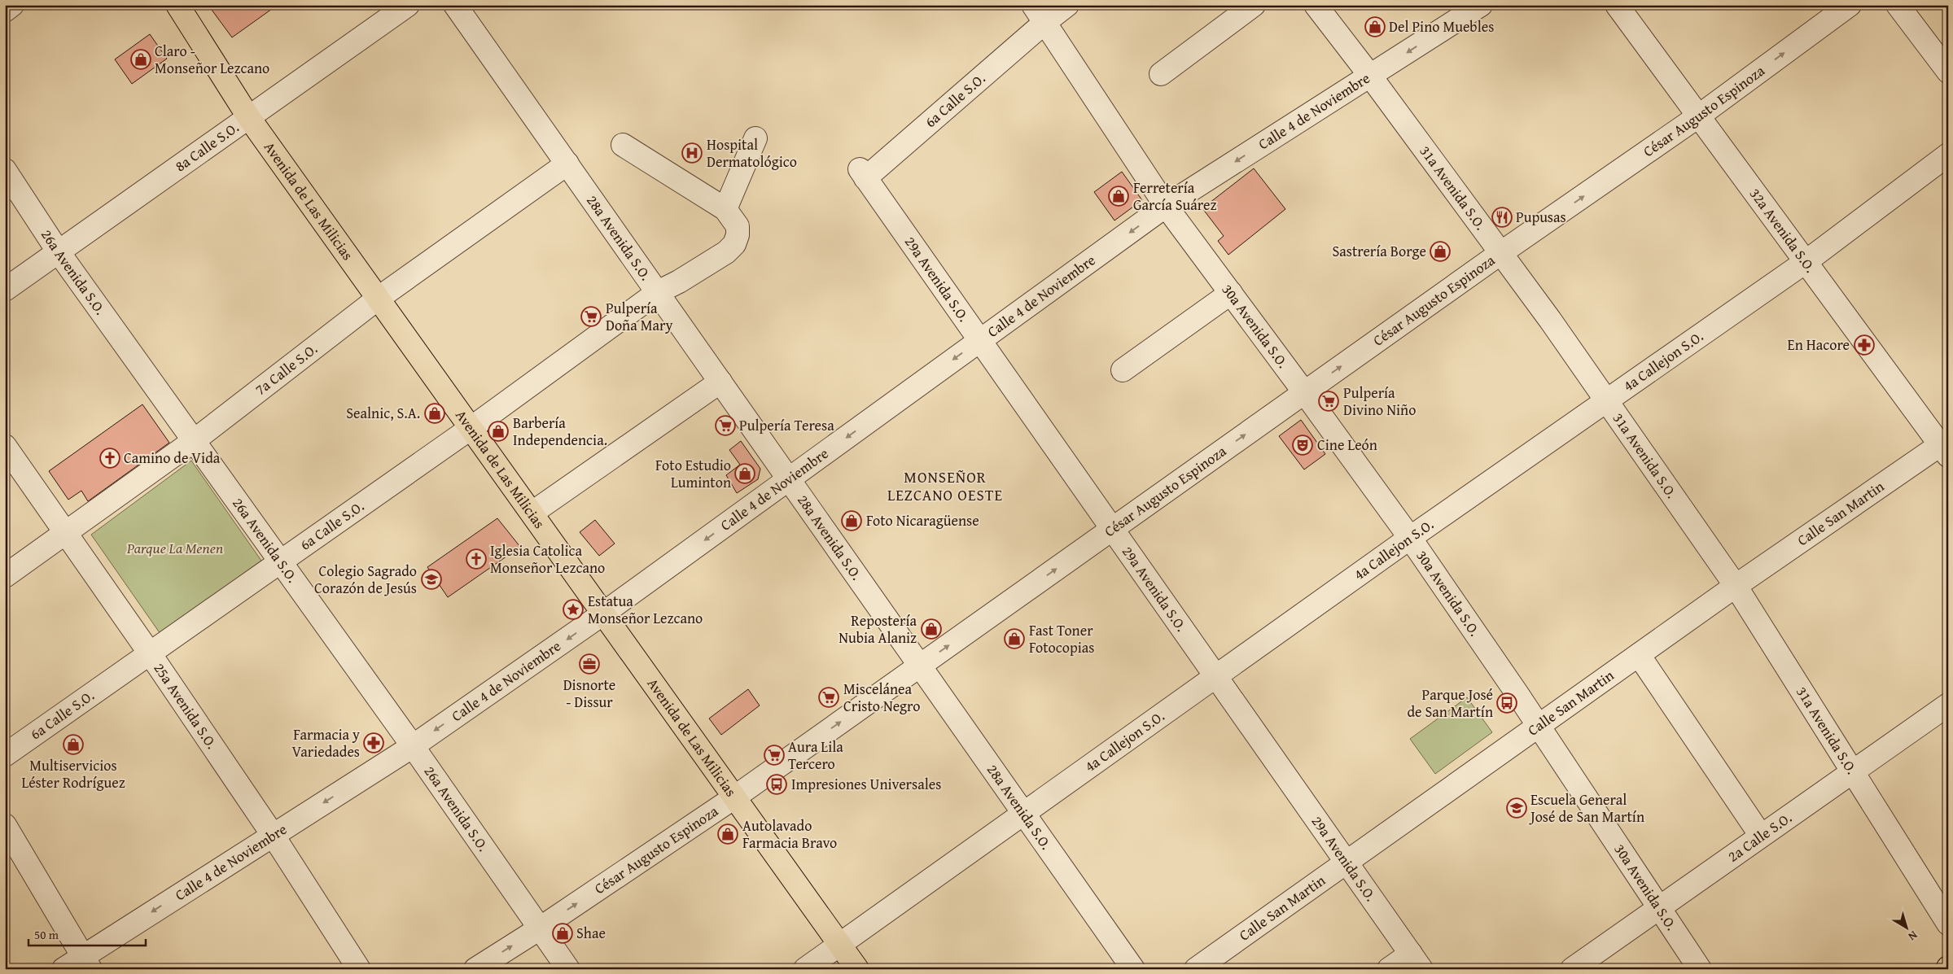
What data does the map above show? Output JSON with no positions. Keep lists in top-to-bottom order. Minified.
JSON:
{"streets":{"main road":["Avenida de Las Milicias"],"street":["6a Calle S.O.","Calle 4 de Noviembre","César Augusto Espinoza","8a Calle S.O.","31a Avenida S.O.","32a Avenida S.O.","28a Avenida S.O.","26a Avenida S.O.","29a Avenida S.O.","30a Avenida S.O.","4a Callejon S.O.","7a Calle S.O.","Calle San Martin","25a Avenida S.O.","2a Calle S.O."]},"crossings":[["6a Calle S.O.","Avenida de Las Milicias"],["6a Calle S.O.","28a Avenida S.O."],["6a Calle S.O.","26a Avenida S.O."],["6a Calle S.O.","29a Avenida S.O."],["6a Calle S.O.","30a Avenida S.O."],["6a Calle S.O.","25a Avenida S.O."],["Calle 4 de Noviembre","31a Avenida S.O."],["Calle 4 de Noviembre","Avenida de Las Milicias"],["Calle 4 de Noviembre","28a Avenida S.O."],["Calle 4 de Noviembre","26a Avenida S.O."],["Calle 4 de Noviembre","29a Avenida S.O."],["Calle 4 de Noviembre","30a Avenida S.O."],["Calle 4 de Noviembre","25a Avenida S.O."],["César Augusto Espinoza","31a Avenida S.O."],["César Augusto Espinoza","Avenida de Las Milicias"],["César Augusto Espinoza","32a Avenida S.O."],["César Augusto Espinoza","28a Avenida S.O."],["César Augusto Espinoza","26a Avenida S.O."],["César Augusto Espinoza","29a Avenida S.O."],["César Augusto Espinoza","30a Avenida S.O."],["8a Calle S.O.","Avenida de Las Milicias"],["8a Calle S.O.","26a Avenida S.O."],["31a Avenida S.O.","4a Callejon S.O."],["31a Avenida S.O.","Calle San Martin"],["31a Avenida S.O.","2a Calle S.O."],["Avenida de Las Milicias","4a Callejon S.O."],["Avenida de Las Milicias","7a Calle S.O."],["32a Avenida S.O.","4a Callejon S.O."],["32a Avenida S.O.","Calle San Martin"],["28a Avenida S.O.","4a Callejon S.O."],["28a Avenida S.O.","7a Calle S.O."],["26a Avenida S.O.","7a Calle S.O."],["29a Avenida S.O.","4a Callejon S.O."],["29a Avenida S.O.","Calle San Martin"],["30a Avenida S.O.","4a Callejon S.O."],["30a Avenida S.O.","Calle San Martin"],["30a Avenida S.O.","2a Calle S.O."],["7a Calle S.O.","25a Avenida S.O."]],"one_way":["Calle 4 de Noviembre","César Augusto Espinoza"],"districts":["MONSEÑOR LEZCANO OESTE"],"parks":["Parque La Menen"],"places":{"shop":["Del Pino Muebles","Claro - Monseñor Lezcano","Ferretería García Suárez","Sastrería Borge","Sealnic, S.A.","Barbería Independencia.","Foto Estudio Luminton","Foto Nicaragüense","Repostería Nubia Alaniz","Fast Toner Fotocopias","Multiservicios Léster Rodríguez","Autolavado Farmacia Bravo","Shae"],"hospital":["Hospital Dermatológico"],"restaurant":["Pupusas"],"supermarket":["Pulpería Doña Mary","Pulpería Divino Niño","Pulpería Teresa","Miscelánea Cristo Negro","Aura Lila Tercero"],"pharmacy":["En Hacore","Farmacia y Variedades"],"theatre":["Cine León"],"church":["Camino de Vida","Iglesia Catolica Monseñor Lezcano"],"school or university":["Colegio Sagrado Corazón de Jesús","Escuela General José de San Martín"],"place":["Estatua Monseñor Lezcano"],"office":["Disnorte - Dissur"],"bus stop":["Parque José de San Martín","Impresiones Universales"]},"scale_bar":"50 m","north":"bottom right"}
